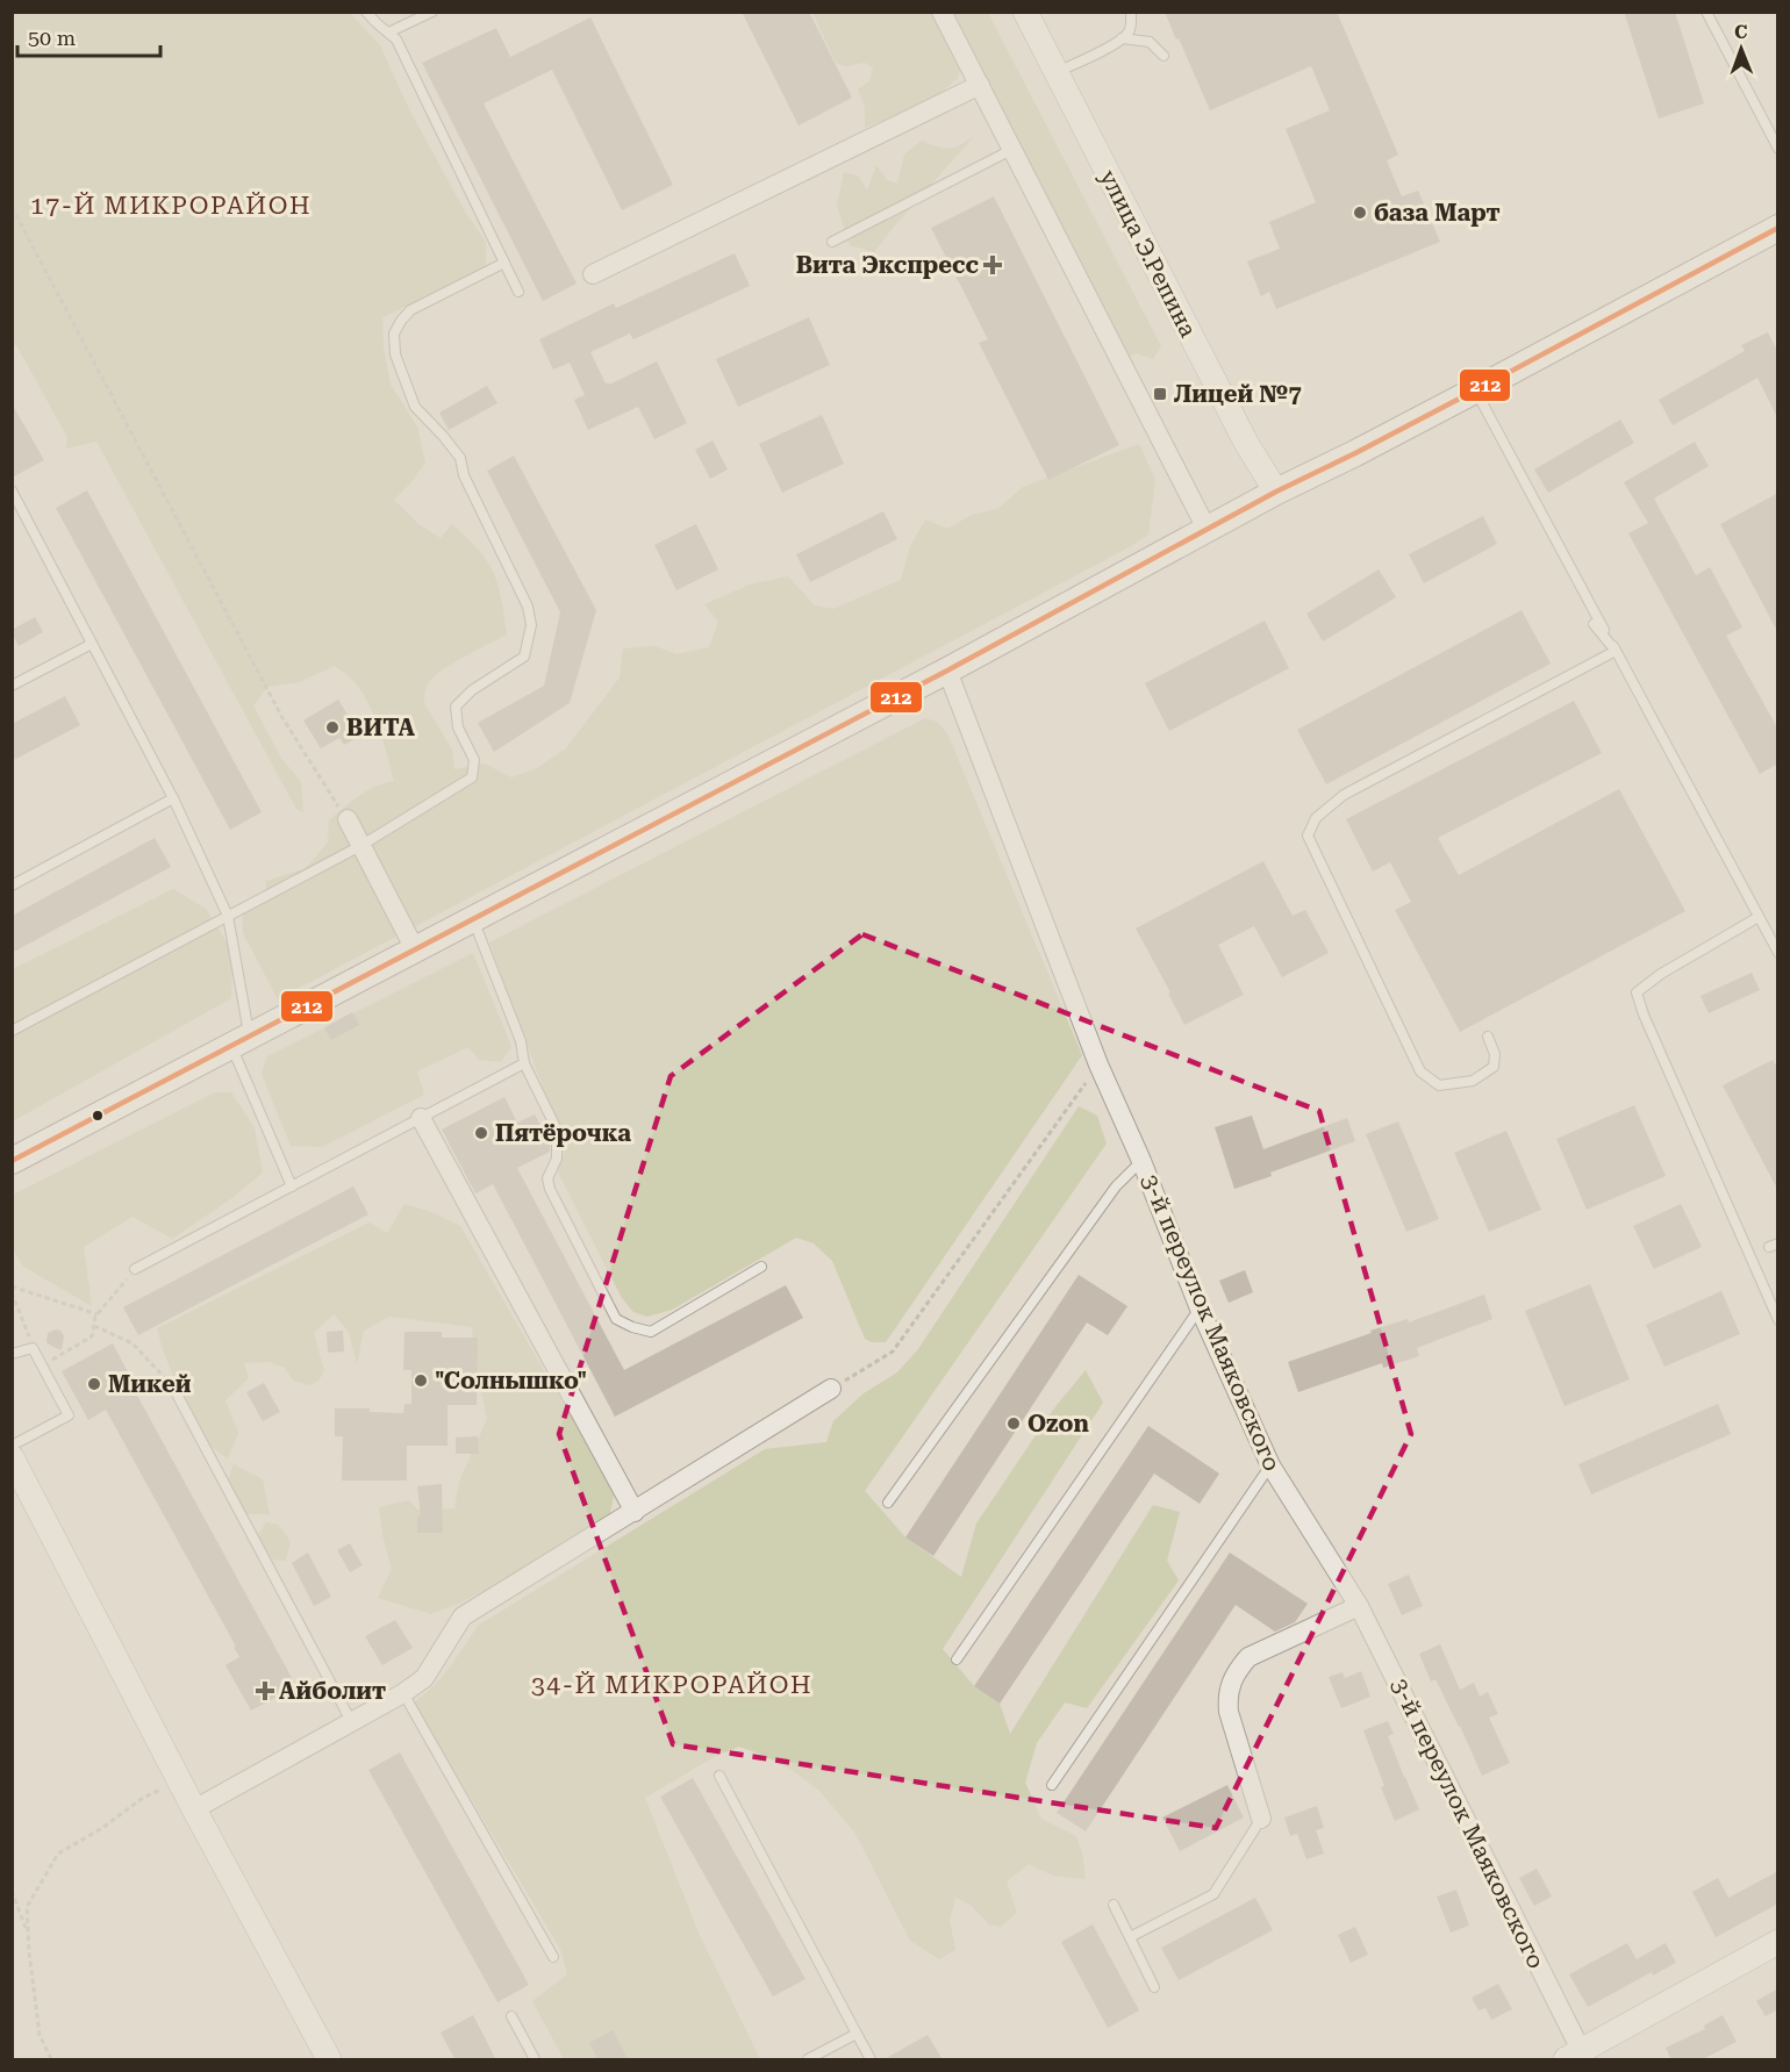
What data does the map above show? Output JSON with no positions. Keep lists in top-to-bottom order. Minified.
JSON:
{"streets":{"street":["улица Э.Репина","3-й переулок Маяковского"]},"districts":["17-Й МИКРОРАЙОН","34-Й МИКРОРАЙОН"],"places":{"other":["база Март","ВИТА","Пятёрочка","\"Солнышко\"","Микей","Ozon"],"health":["Вита Экспресс","Айболит"],"transit":["Лицей №7"]},"lines":["transit line 212"],"scale_bar":"50 m","north":"top"}
